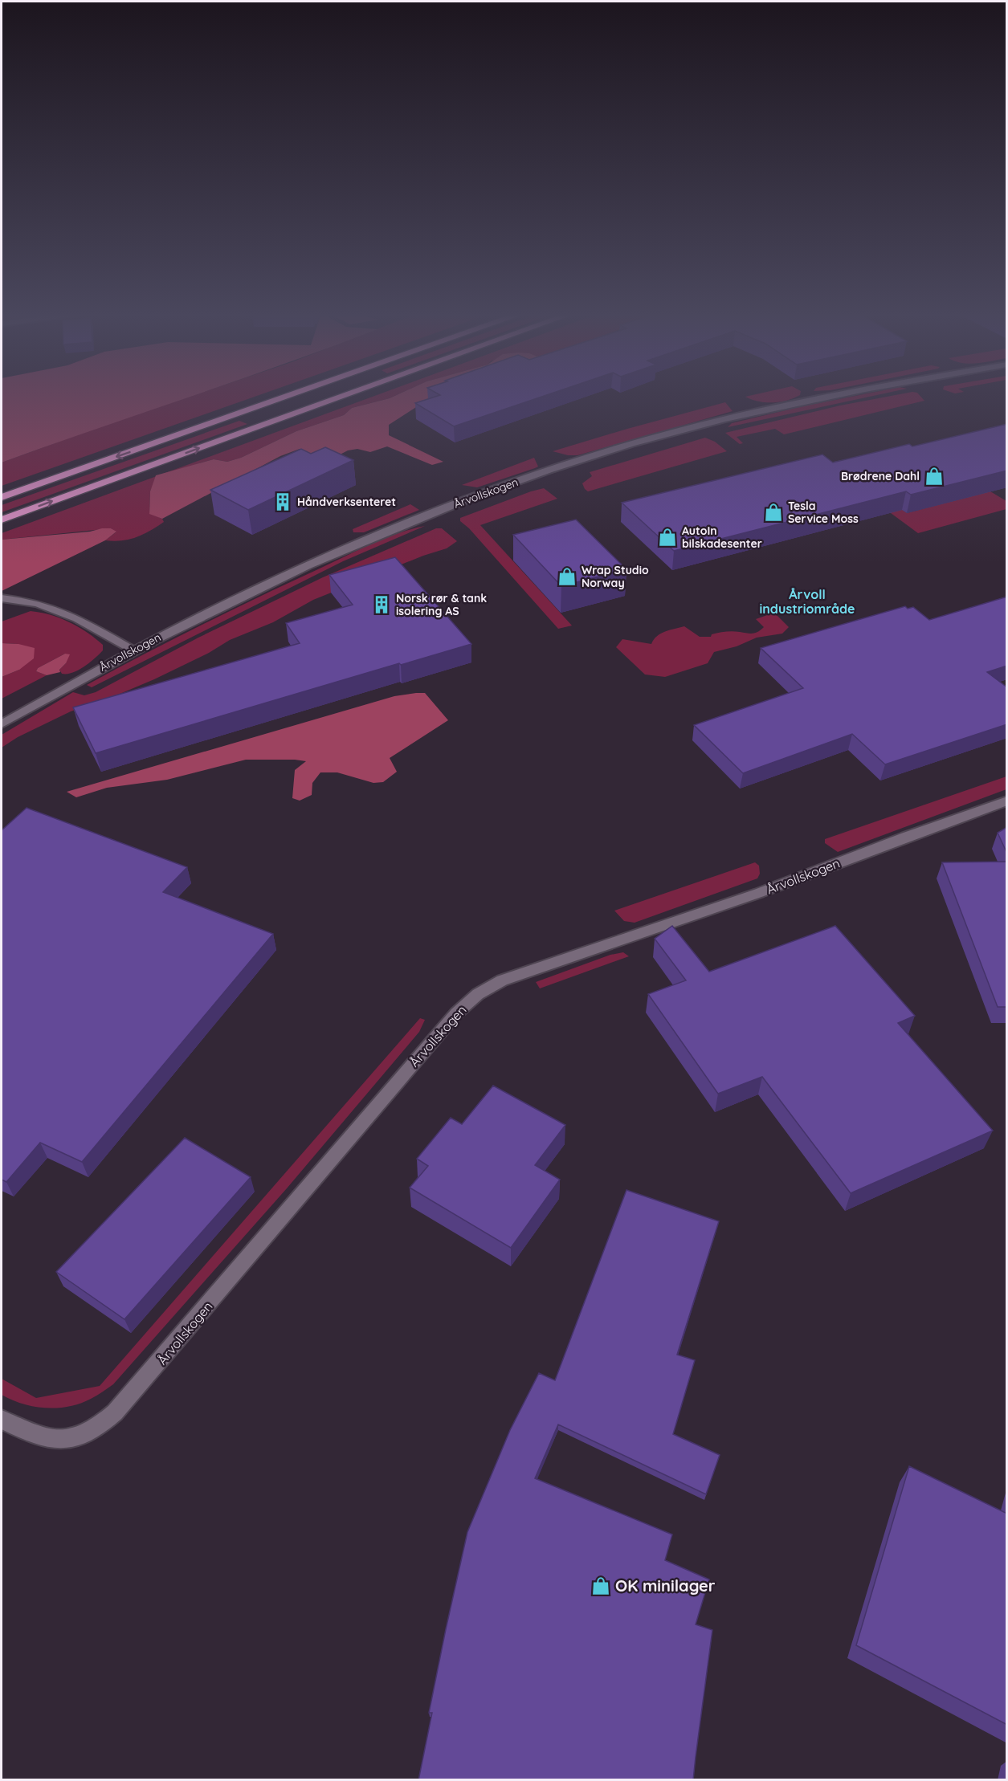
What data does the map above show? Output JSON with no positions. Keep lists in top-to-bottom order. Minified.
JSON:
{"streets":{"street":["Årvollskogen"]},"districts":["Årvoll industriområde"],"places":{"shop":["Brødrene Dahl","Tesla Service Moss","AutoIn bilskadesenter","Wrap Studio Norway","OK minilager"],"building":["Håndverksenteret","Norsk rør & tank isolering AS"]}}
